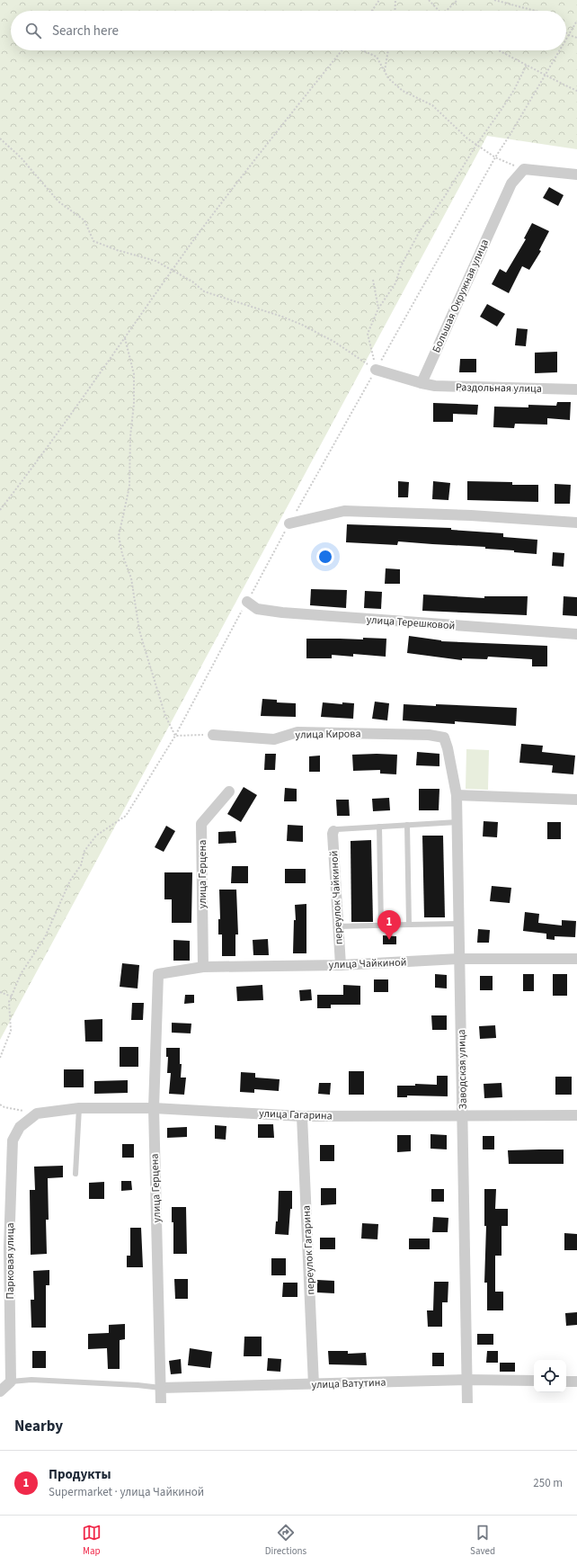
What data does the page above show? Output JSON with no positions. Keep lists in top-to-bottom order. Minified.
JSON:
{"streets":{"street":["Большая Окружная улица","Раздольная улица","улица Терешковой","улица Кирова","улица Герцена","переулок Чайкиной","улица Чайкиной","Заводская улица","улица Гагарина","переулок Гагарина","Парковая улица","улица Ватутина"]},"crossings":[["Большая Окружная улица","Раздольная улица"],["улица Кирова","Заводская улица"],["улица Герцена","улица Чайкиной"],["улица Герцена","улица Гагарина"],["улица Герцена","улица Ватутина"],["переулок Чайкиной","улица Чайкиной"],["улица Чайкиной","Заводская улица"],["Заводская улица","улица Гагарина"],["Заводская улица","улица Ватутина"],["улица Гагарина","переулок Гагарина"],["улица Гагарина","Парковая улица"],["переулок Гагарина","улица Ватутина"]],"page":{"search":"Search here","pins":"1","heading":"Nearby","list":[{"mark":"1","name":"Продукты","note":"Supermarket · улица Чайкиной","value":"250 m"}],"nav":["Map","Directions","Saved"]}}
